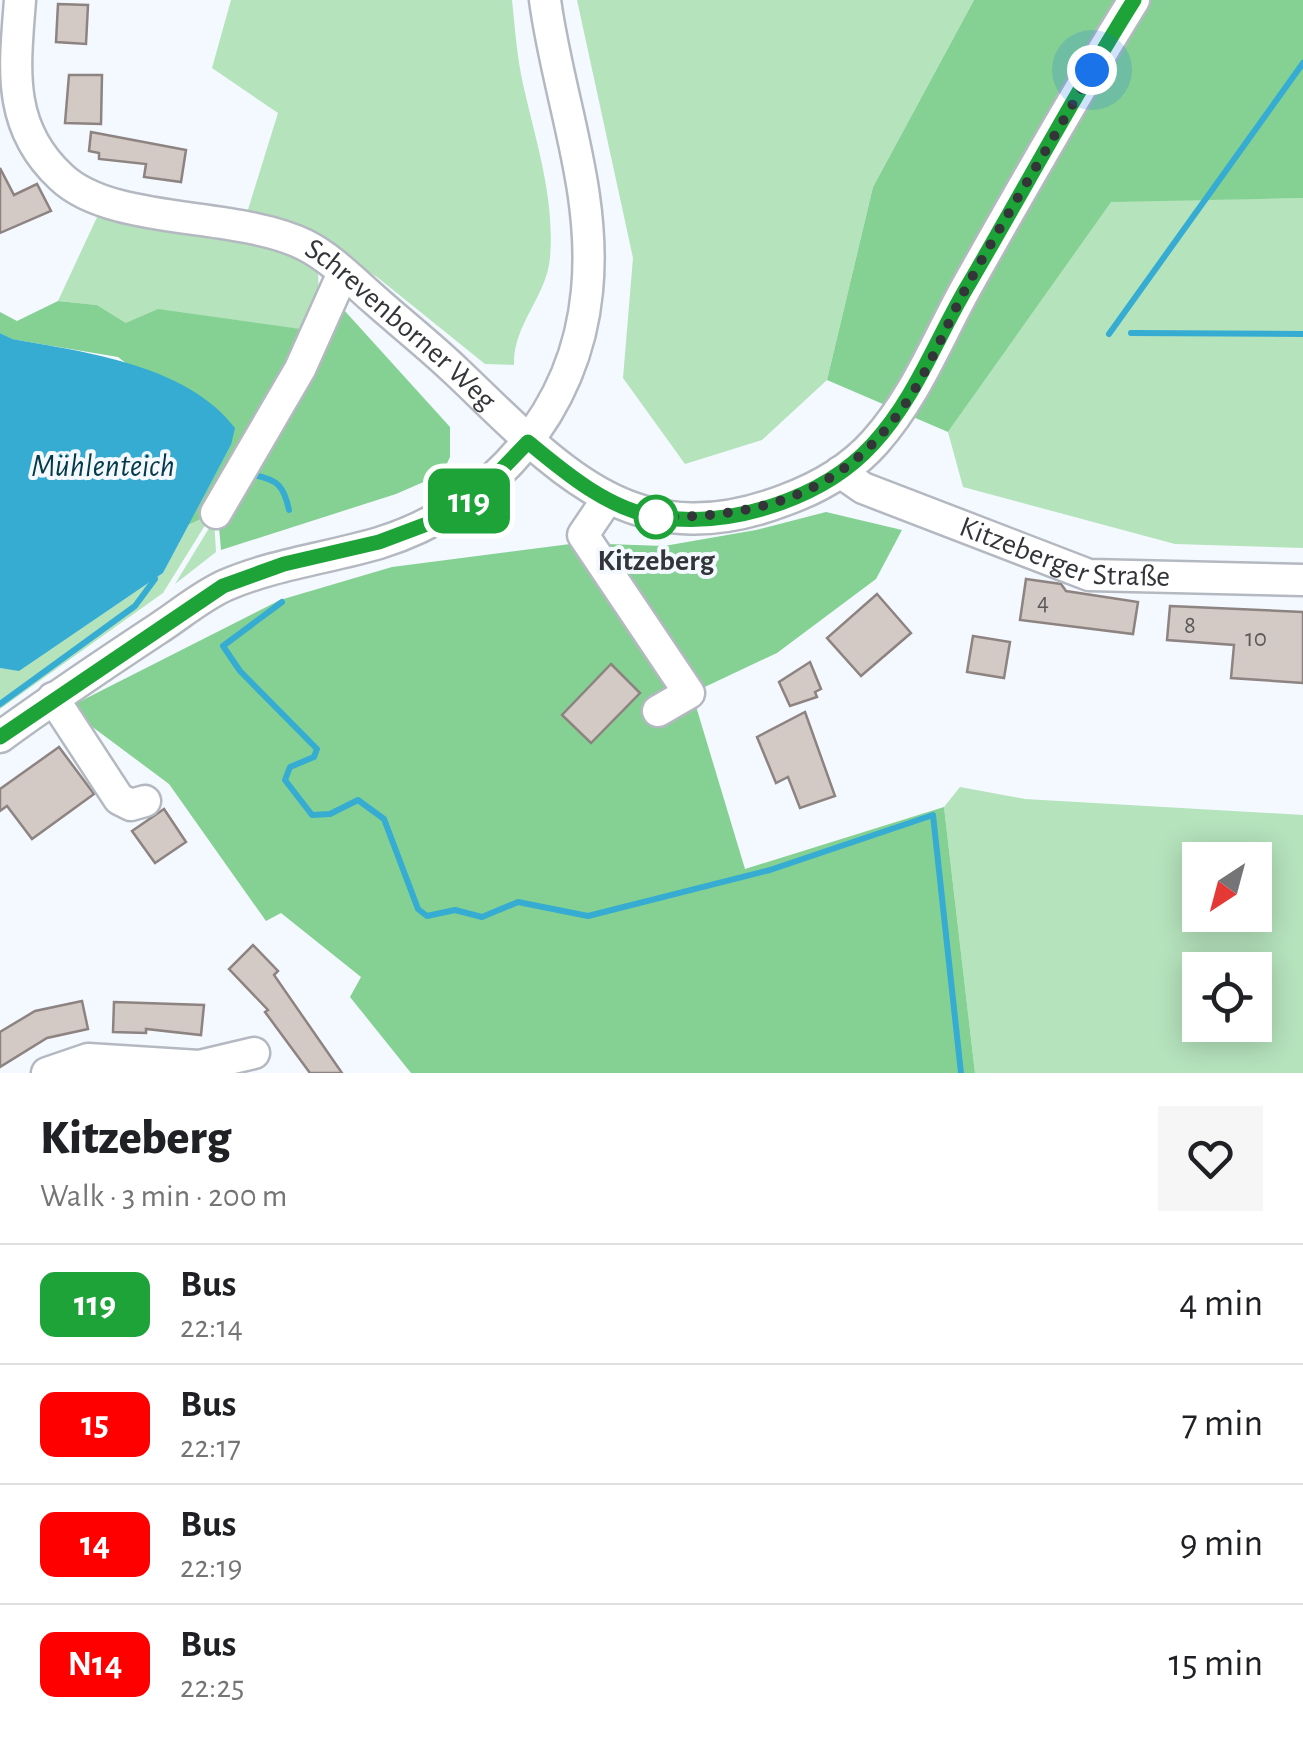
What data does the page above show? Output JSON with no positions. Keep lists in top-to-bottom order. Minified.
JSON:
{"streets":{"street":["Schrevenborner Weg","Kitzeberger Straße"]},"crossings":[["Schrevenborner Weg","Kitzeberger Straße"]],"water":["Mühlenteich"],"places":["Kitzeberg"],"lines":["bus line 119"],"house_numbers":["4","8","10"],"north":"bottom left","page":{"on_map":"119","heading":["Kitzeberg","Walk · 3 min · 200 m"],"list":[{"mark":"119","name":"Bus","note":"22:14","value":"4 min"},{"mark":"15","name":"Bus","note":"22:17","value":"7 min"},{"mark":"14","name":"Bus","note":"22:19","value":"9 min"},{"mark":"N14","name":"Bus","note":"22:25","value":"15 min"}]}}
